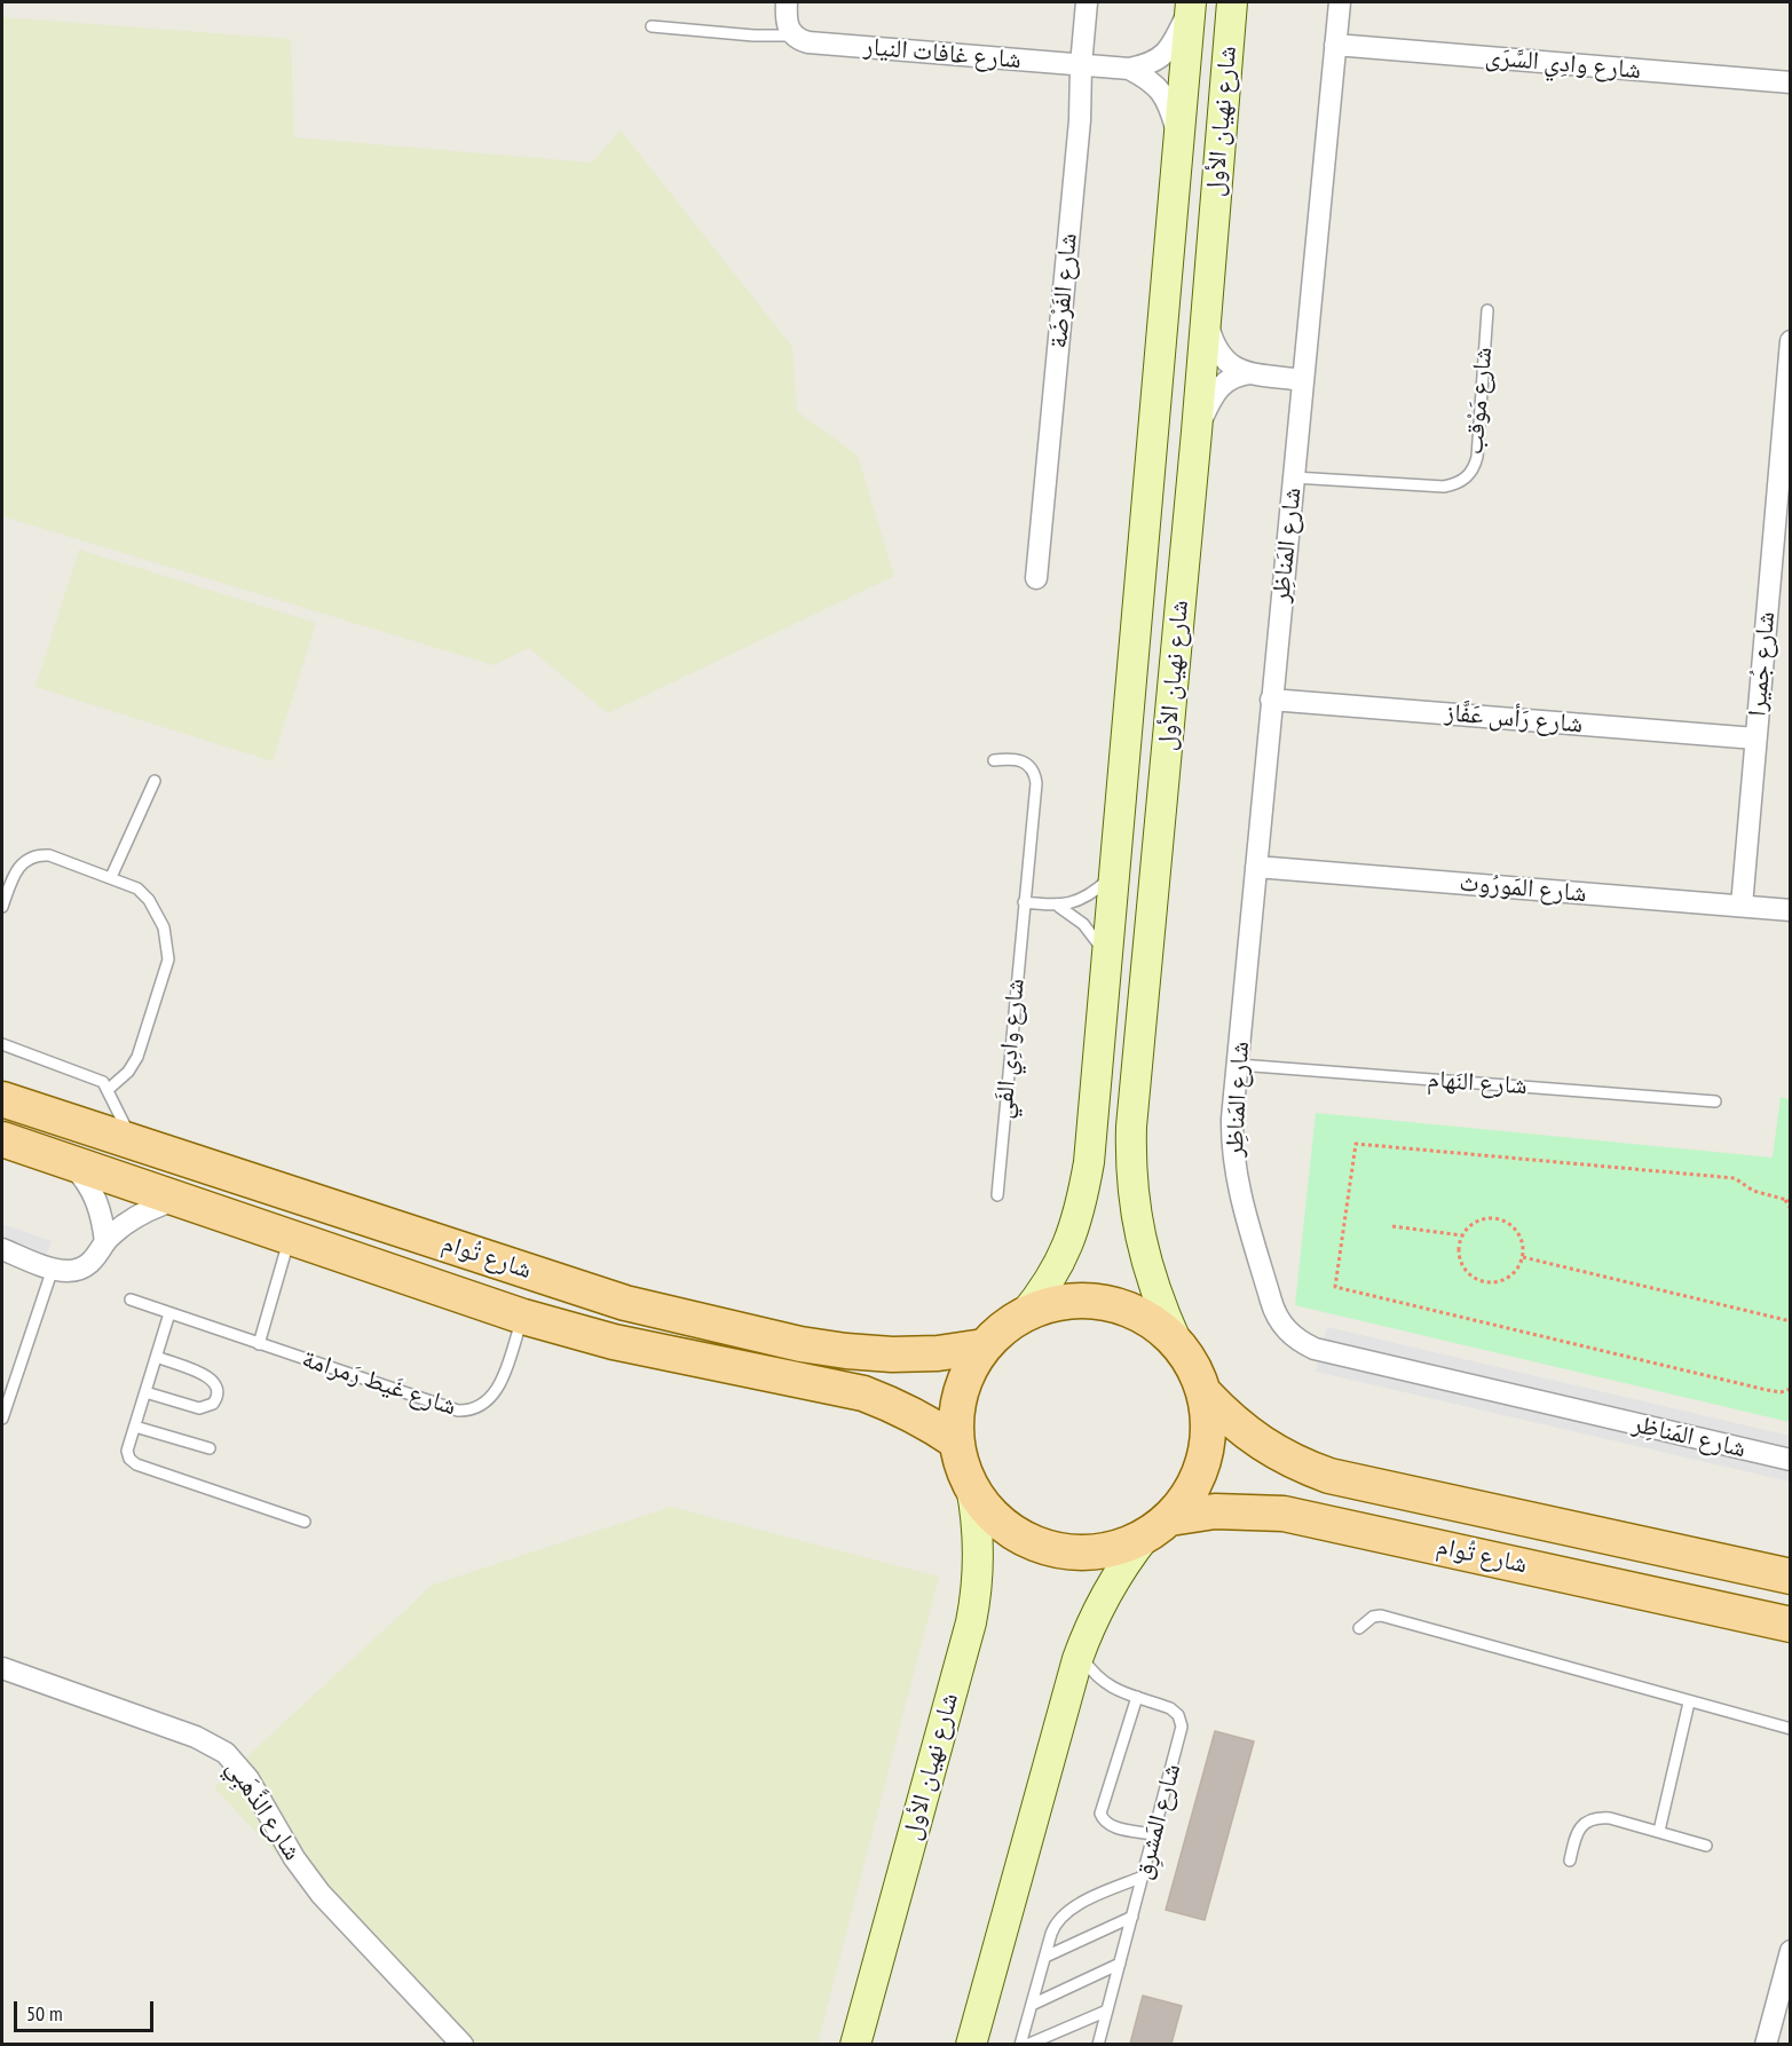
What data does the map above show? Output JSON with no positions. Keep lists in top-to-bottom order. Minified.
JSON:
{"streets":{"main road":["شارع نهيان الأول","شارع تُوام"],"street":["شارع غافات النيار","شارع وادِي السَّرَى","شارع الفَرْضَة","شارع المَناظِر","شارع جُميرا","شارع رَأس عَفَّاز","شارع المَورُوث","شارع الذَّهَبِي"],"lane":["شارع مَوْقب","شارع وادِي الفَي","شارع النَهام","شارع غَيط رَمرامة","شارع المَشرِق"]},"crossings":[["شارع غافات النيار","شارع نهيان الأول"],["شارع غافات النيار","شارع الفَرْضَة"],["شارع وادِي السَّرَى","شارع المَناظِر"],["شارع نهيان الأول","شارع تُوام"],["شارع مَوْقب","شارع المَناظِر"],["شارع المَناظِر","شارع رَأس عَفَّاز"],["شارع المَناظِر","شارع المَورُوث"],["شارع المَناظِر","شارع النَهام"],["شارع جُميرا","شارع رَأس عَفَّاز"],["شارع جُميرا","شارع المَورُوث"],["شارع تُوام","شارع غَيط رَمرامة"]],"scale_bar":"50 m"}
